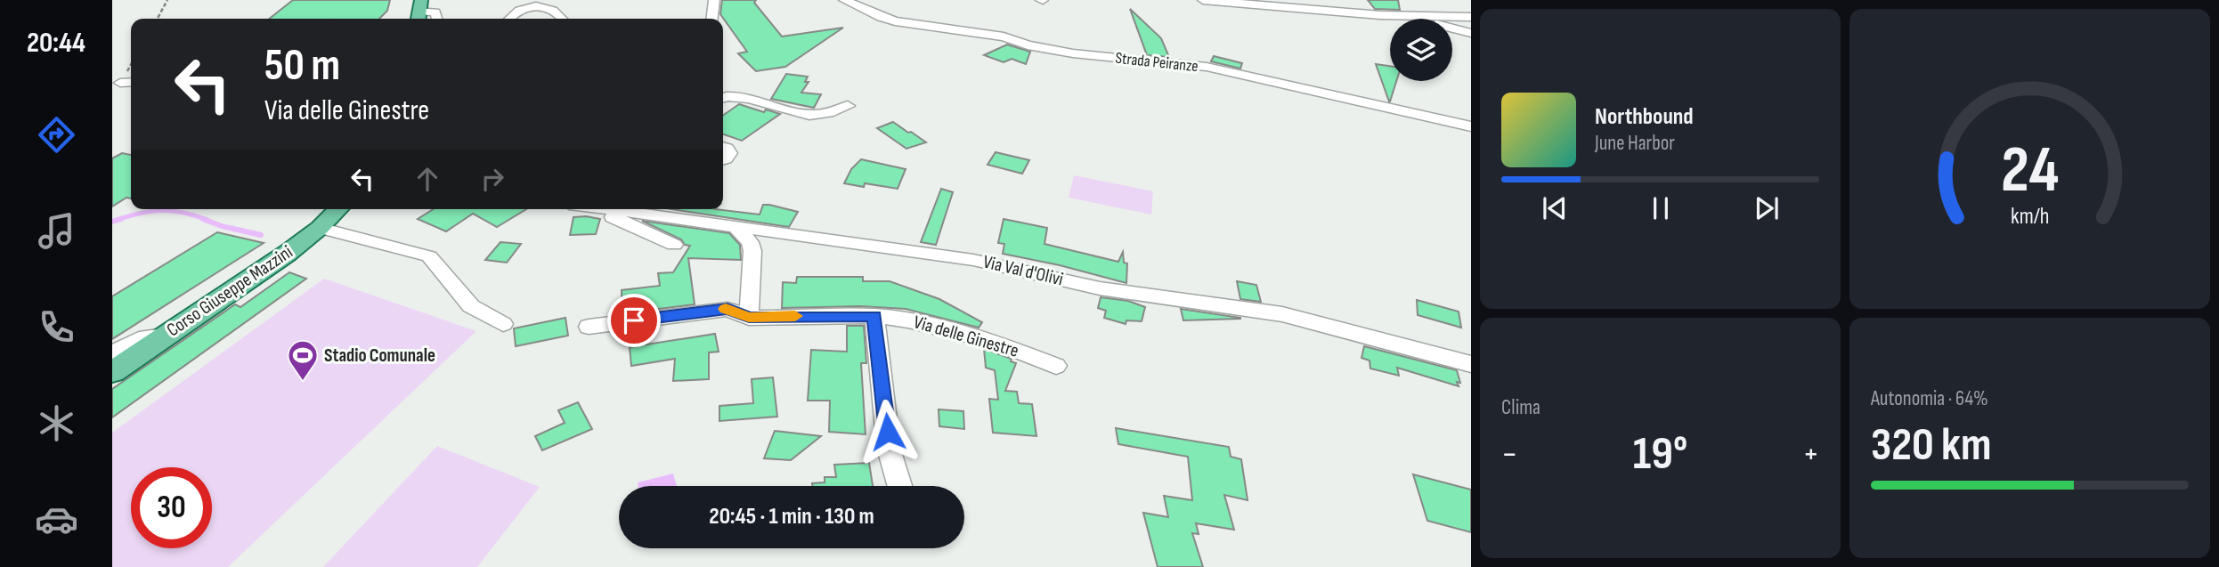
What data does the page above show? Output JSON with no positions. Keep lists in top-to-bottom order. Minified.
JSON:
{"streets":{"main road":["Corso Giuseppe Mazzini"],"street":["Strada Peiranze","Via Val d'Olivi","Via delle Ginestre"]},"places":{"sports":["Stadio Comunale"]},"page":{"tabs":"20:44","turn":["50 m","Via delle Ginestre"],"song":["Northbound","June Harbor"],"tile":["Clima",["Autonomia · 64%","320 km"]],"heat":["−","19°","+"],"limit":"30","trip":"20:45 · 1 min · 130 m","gauge":["24","km/h"]}}
